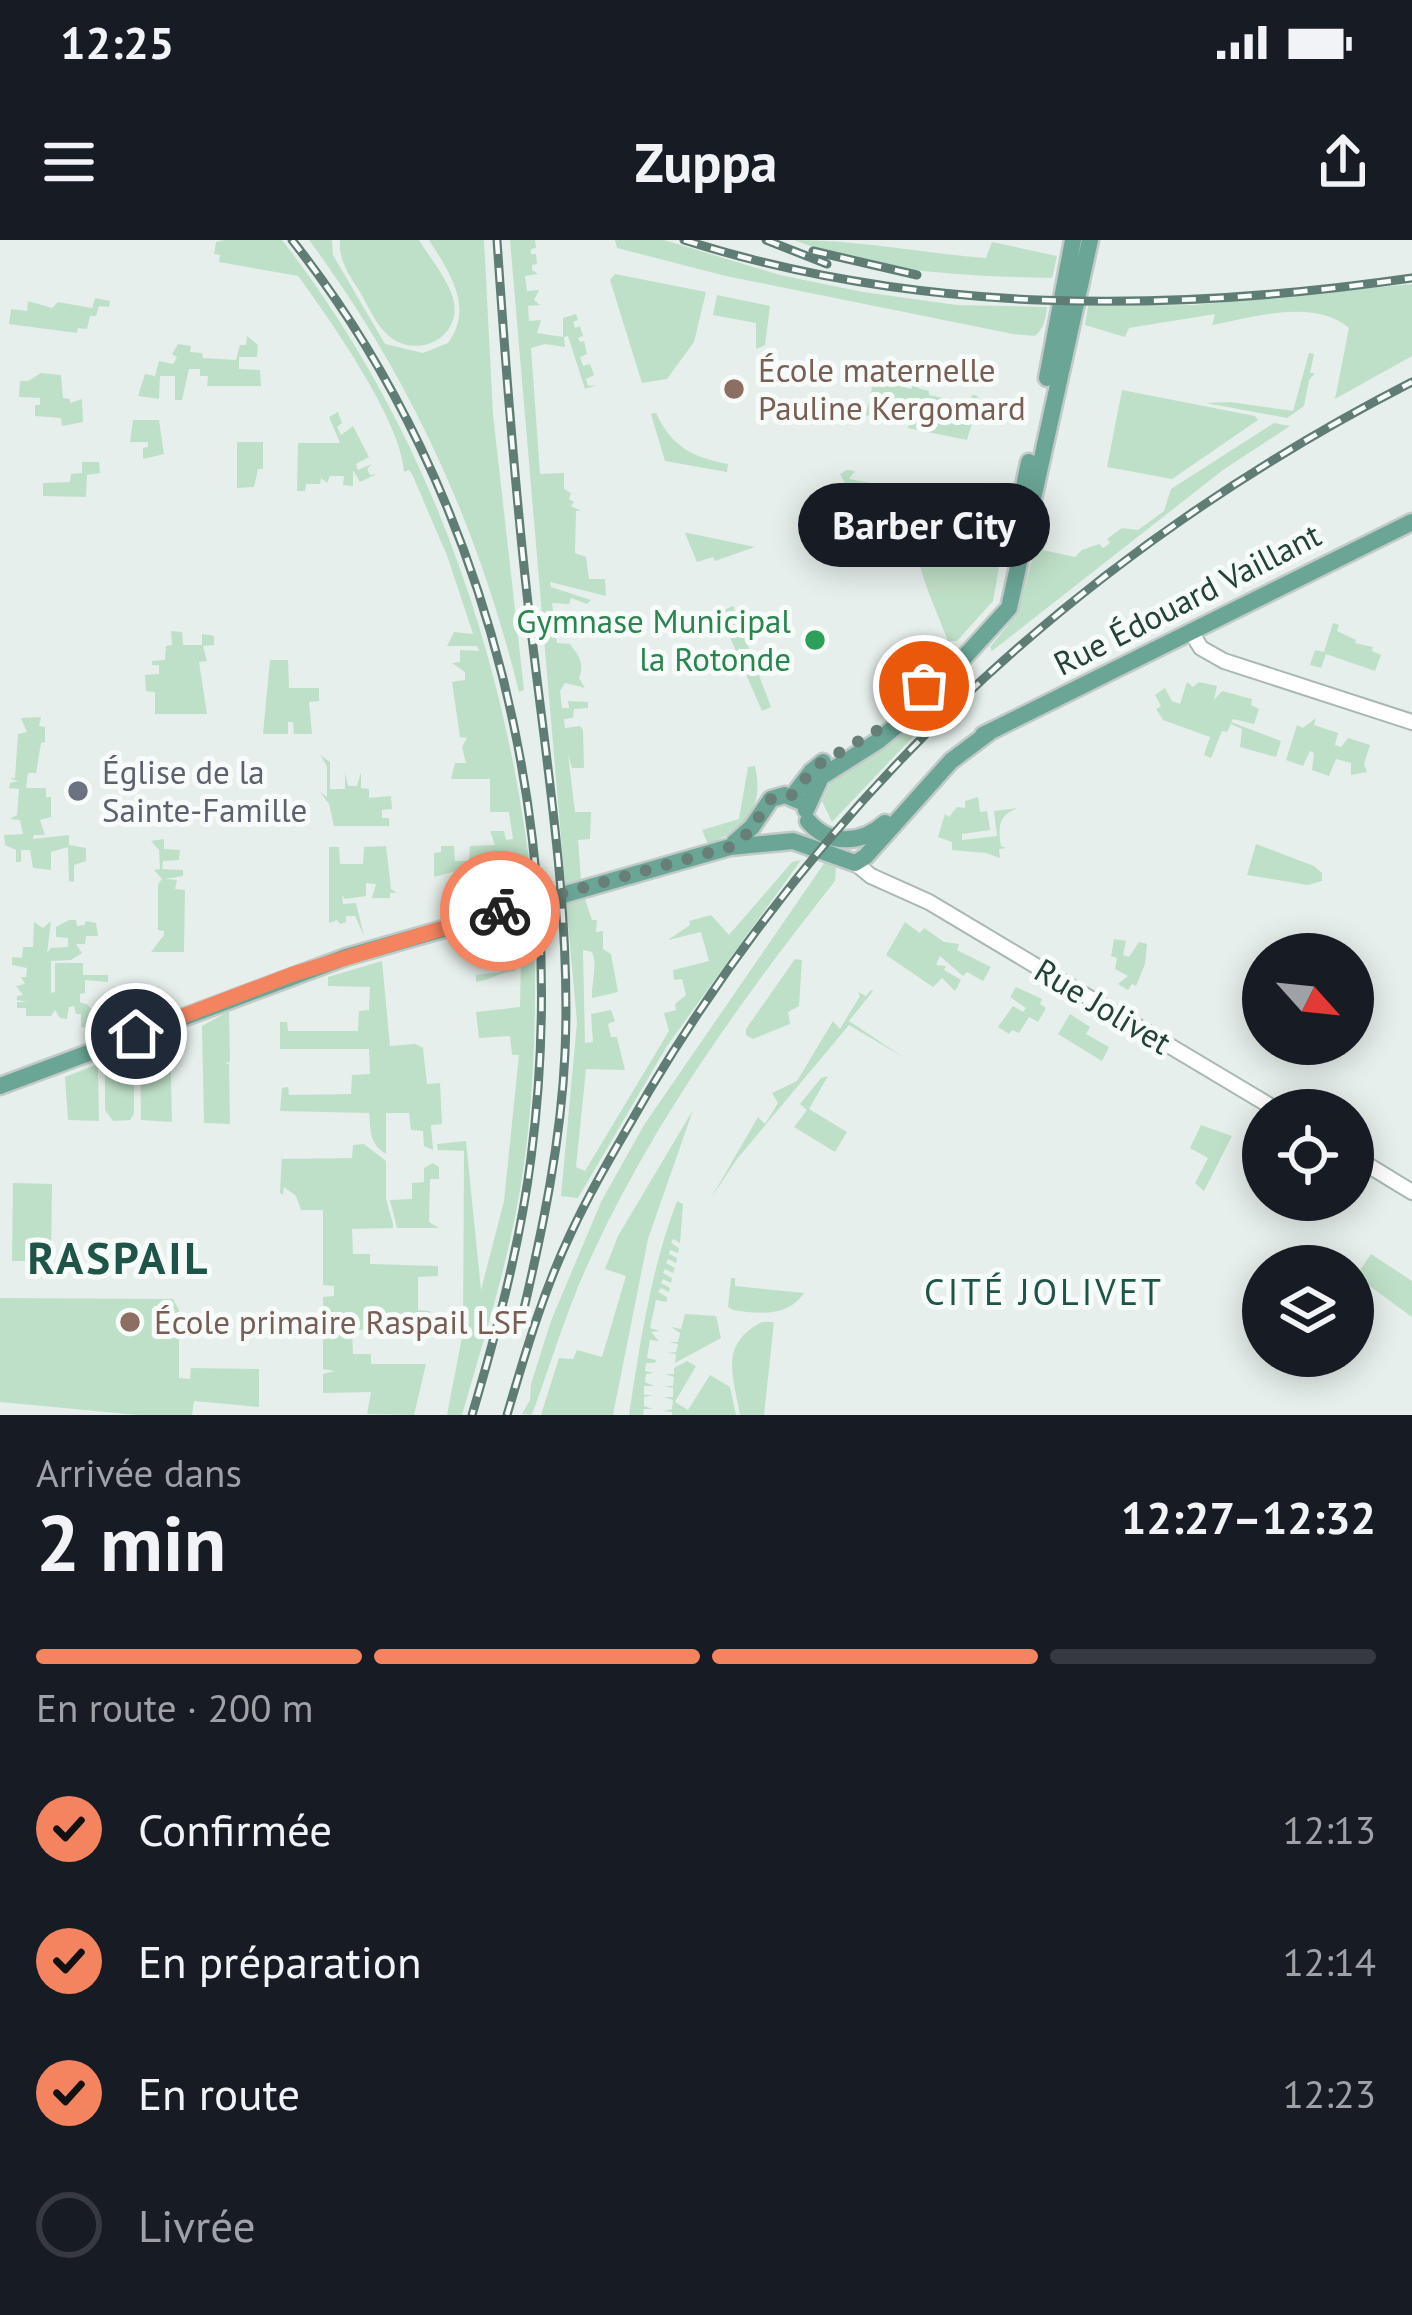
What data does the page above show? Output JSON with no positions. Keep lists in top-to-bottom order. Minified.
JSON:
{"streets":{"main road":["Rue Édouard Vaillant"],"street":["Rue Jolivet"]},"crossings":[["Rue Édouard Vaillant","Rue Jolivet"]],"districts":["RASPAIL","CITÉ JOLIVET"],"places":["École maternelle Pauline Kergomard","Gymnase Municipal la Rotonde","Barber City","Église de la Sainte-Famille","École primaire Raspail LSF"],"north":"bottom right","page":{"status":"12:25","header":"Zuppa","bubble":"Barber City","heading":["2 min","Arrivée dans","12:27–12:32"],"bar":"En route · 200 m","list":[["Confirmée","12:13"],["En préparation","12:14"],["En route","12:23"],"Livrée"]}}
